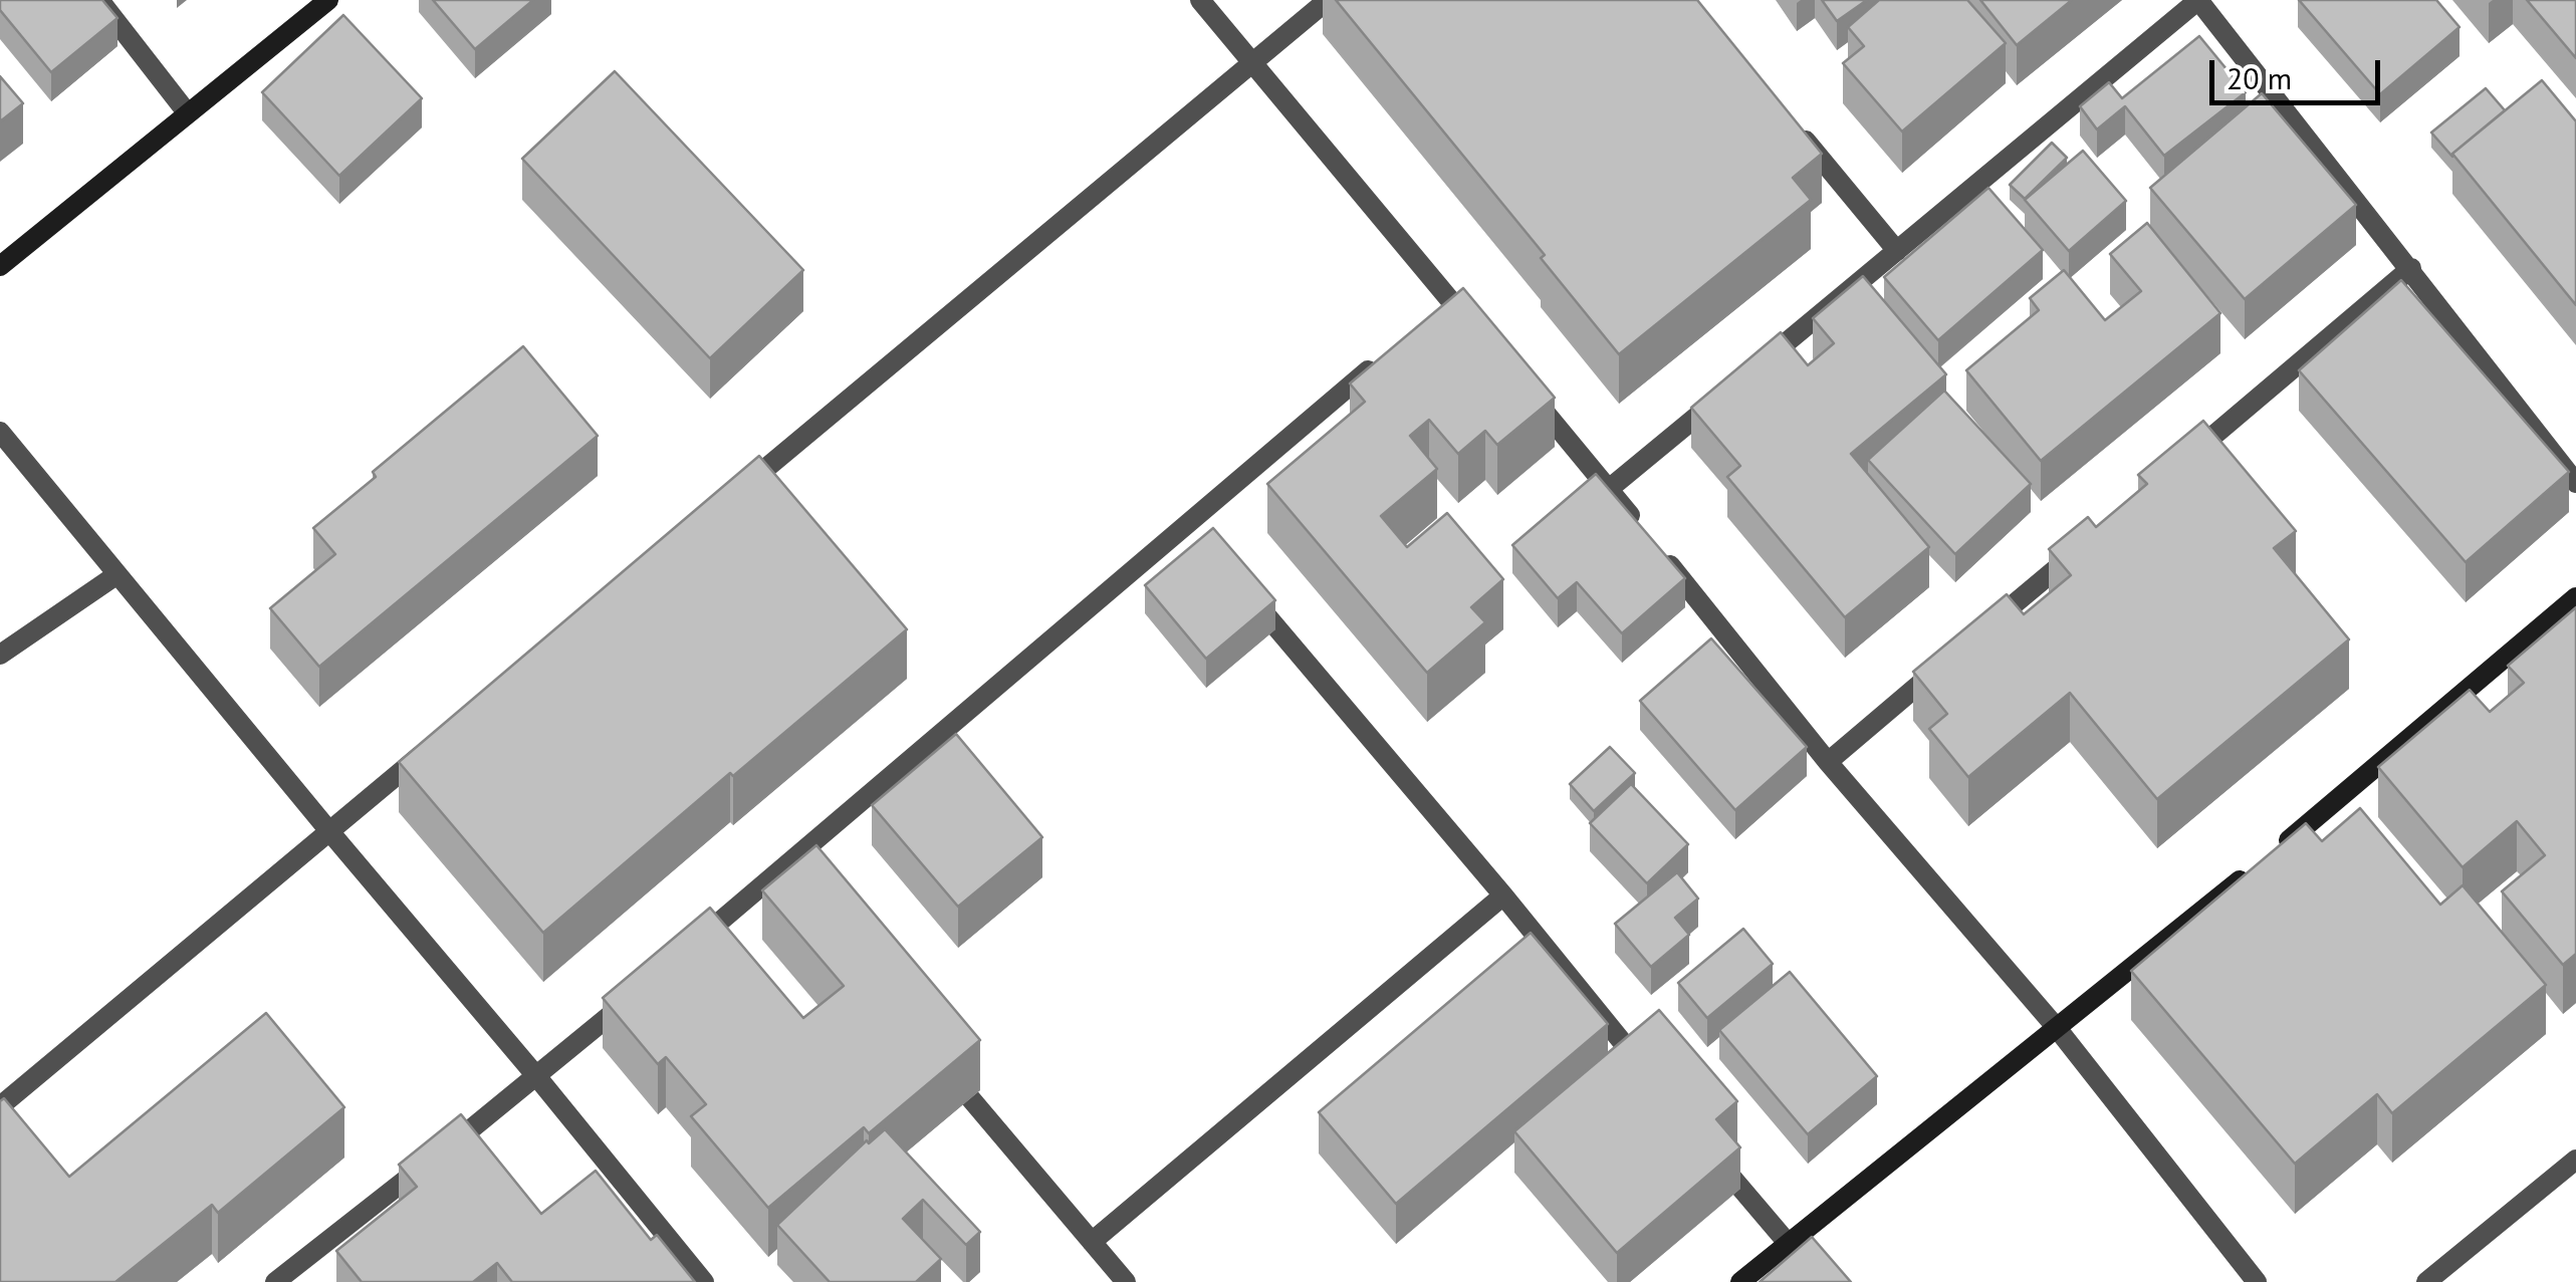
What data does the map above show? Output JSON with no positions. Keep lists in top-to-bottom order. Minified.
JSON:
{"scale_bar":"20 m"}
